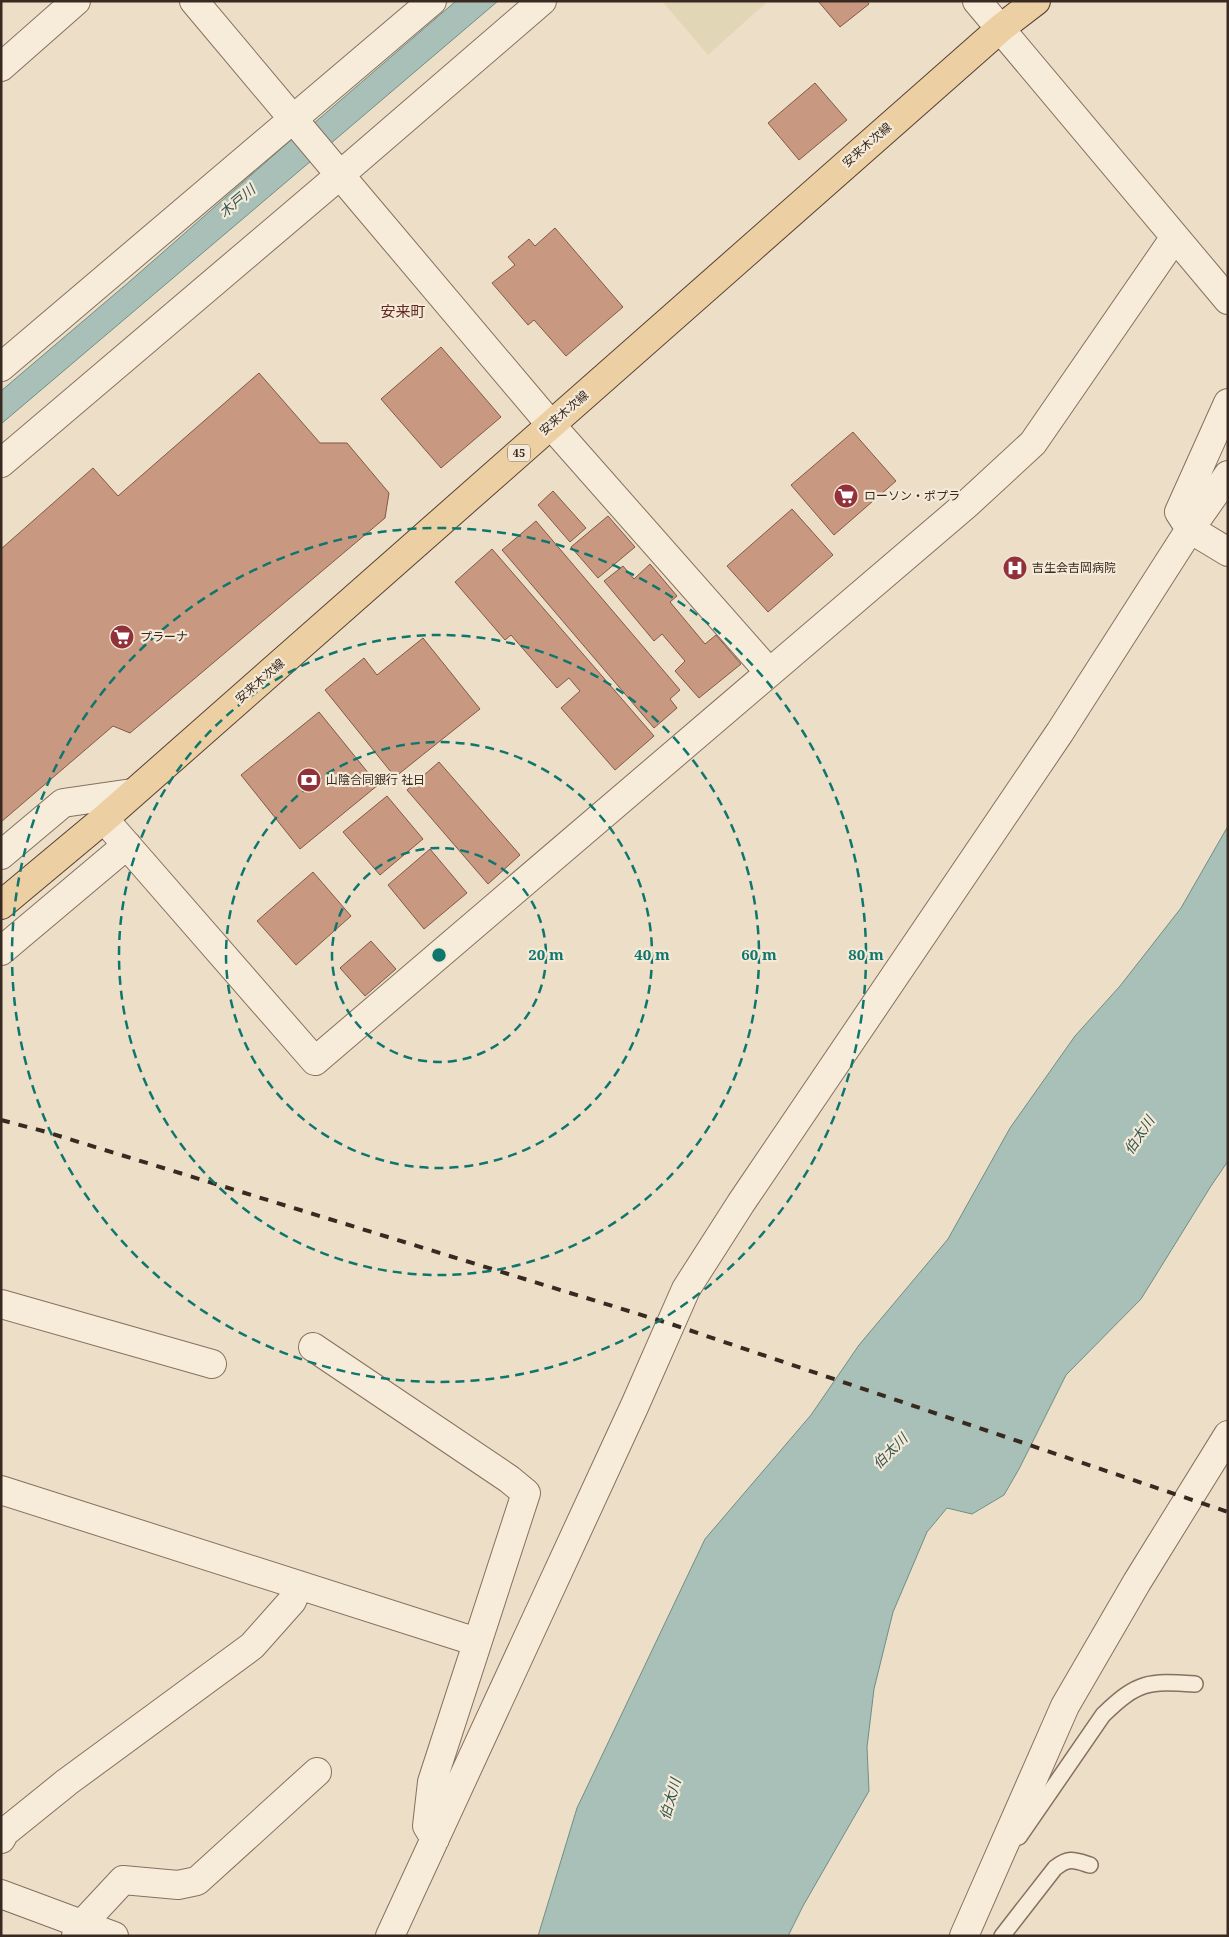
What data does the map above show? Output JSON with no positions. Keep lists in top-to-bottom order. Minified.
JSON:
{"streets":{"main road":["安来木次線","45"]},"districts":["安来町"],"water":["木戸川","伯太川"],"places":{"supermarket":["ローソン・ポプラ","プラーナ"],"hospital":["吉生会吉岡病院"],"bank":["山陰合同銀行 社日"]},"rings":["20 m","40 m","60 m","80 m"]}
